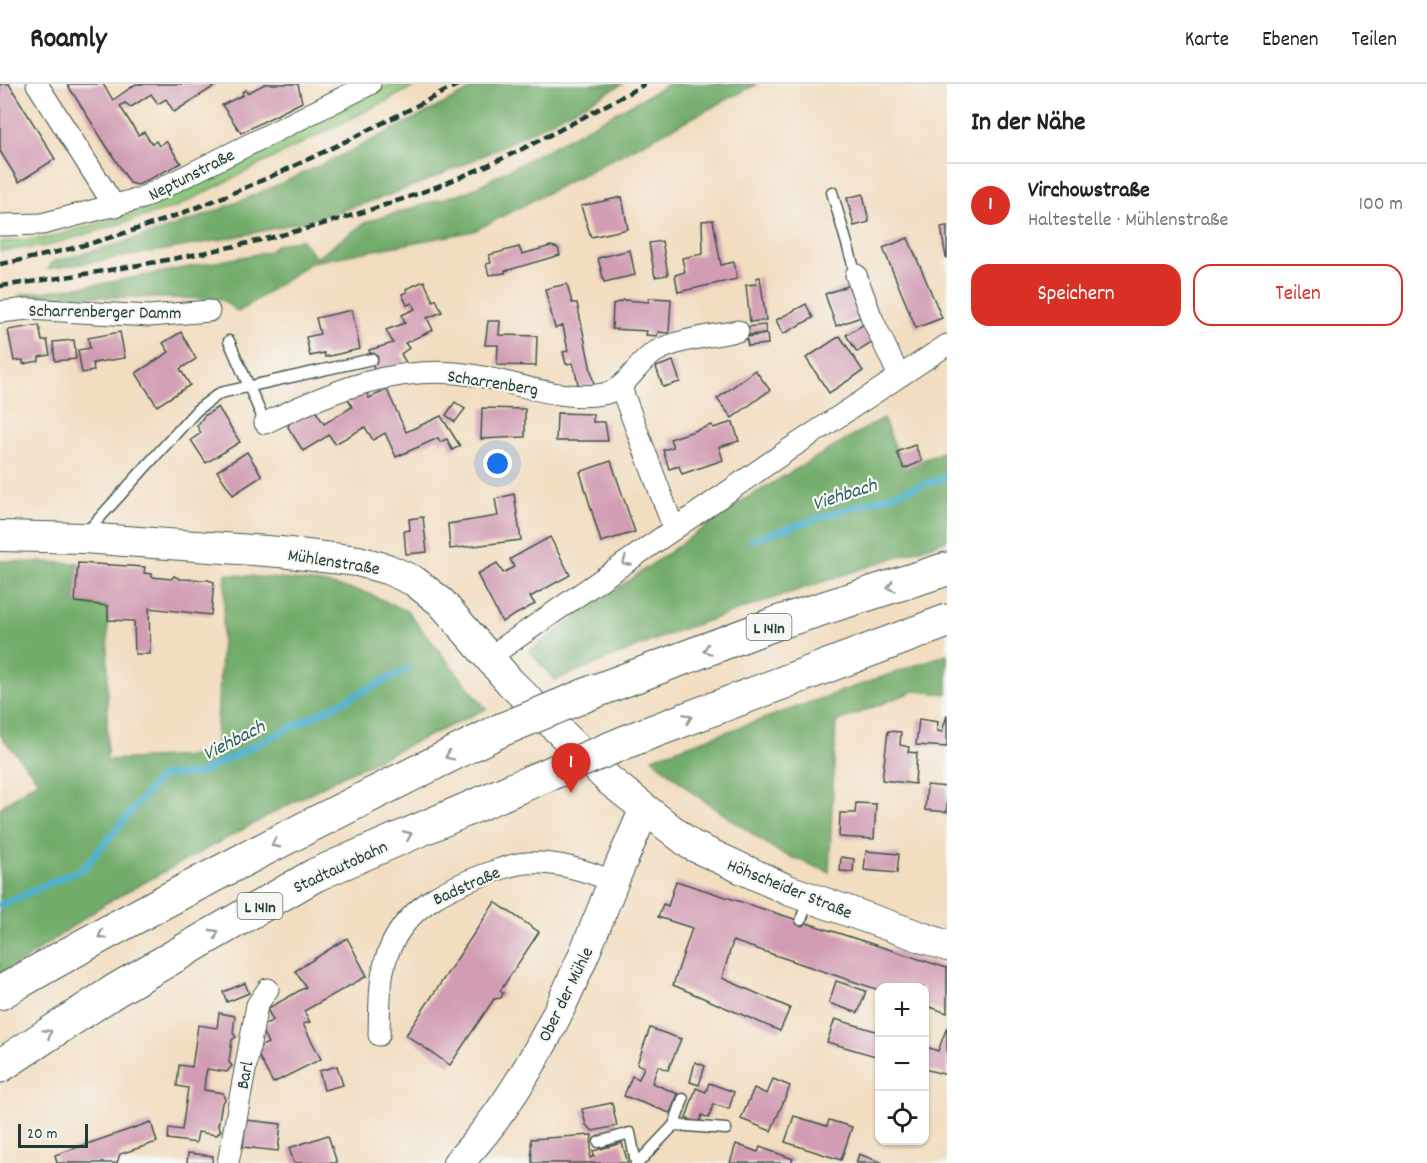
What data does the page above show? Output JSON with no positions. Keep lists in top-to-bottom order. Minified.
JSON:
{"streets":{"highway":["L 141n","Stadtautobahn"],"street":["Neptunstraße","Scharrenberger Damm","Scharrenberg","Mühlenstraße","Badstraße","Höhscheider Straße","Ober der Mühle","Barl"]},"crossings":[["Mühlenstraße","Höhscheider Straße"],["Mühlenstraße","Ober der Mühle"],["Badstraße","Ober der Mühle"],["Höhscheider Straße","Ober der Mühle"]],"water":["Viehbach"],"scale_bar":"20 m","page":{"header":"Roamly","nav":["Karte","Ebenen","Teilen"],"heading":"In der Nähe","list":[{"mark":"1","name":"Virchowstraße","note":"Haltestelle · Mühlenstraße","value":"100 m"}],"buttons":["Speichern","Teilen"],"pins":"1","map_buttons":["+","−"],"scale":"20 m"}}
